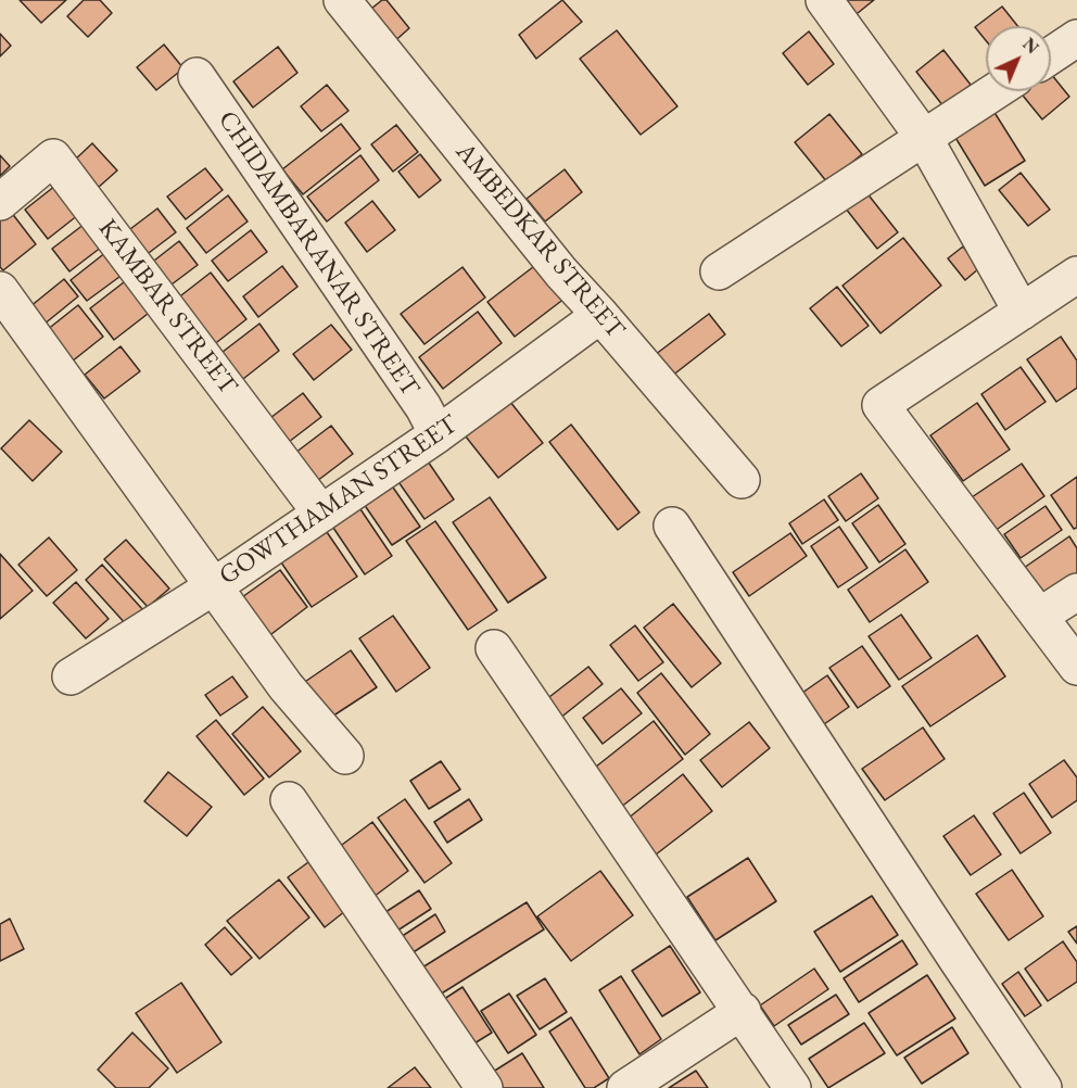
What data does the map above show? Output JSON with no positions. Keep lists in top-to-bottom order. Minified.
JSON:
{"streets":{"street":["AMBEDKAR STREET","CHIDAMBARANAR STREET","KAMBAR STREET","GOWTHAMAN STREET"]},"crossings":[["AMBEDKAR STREET","GOWTHAMAN STREET"],["CHIDAMBARANAR STREET","GOWTHAMAN STREET"],["KAMBAR STREET","GOWTHAMAN STREET"]],"north":"top right"}
